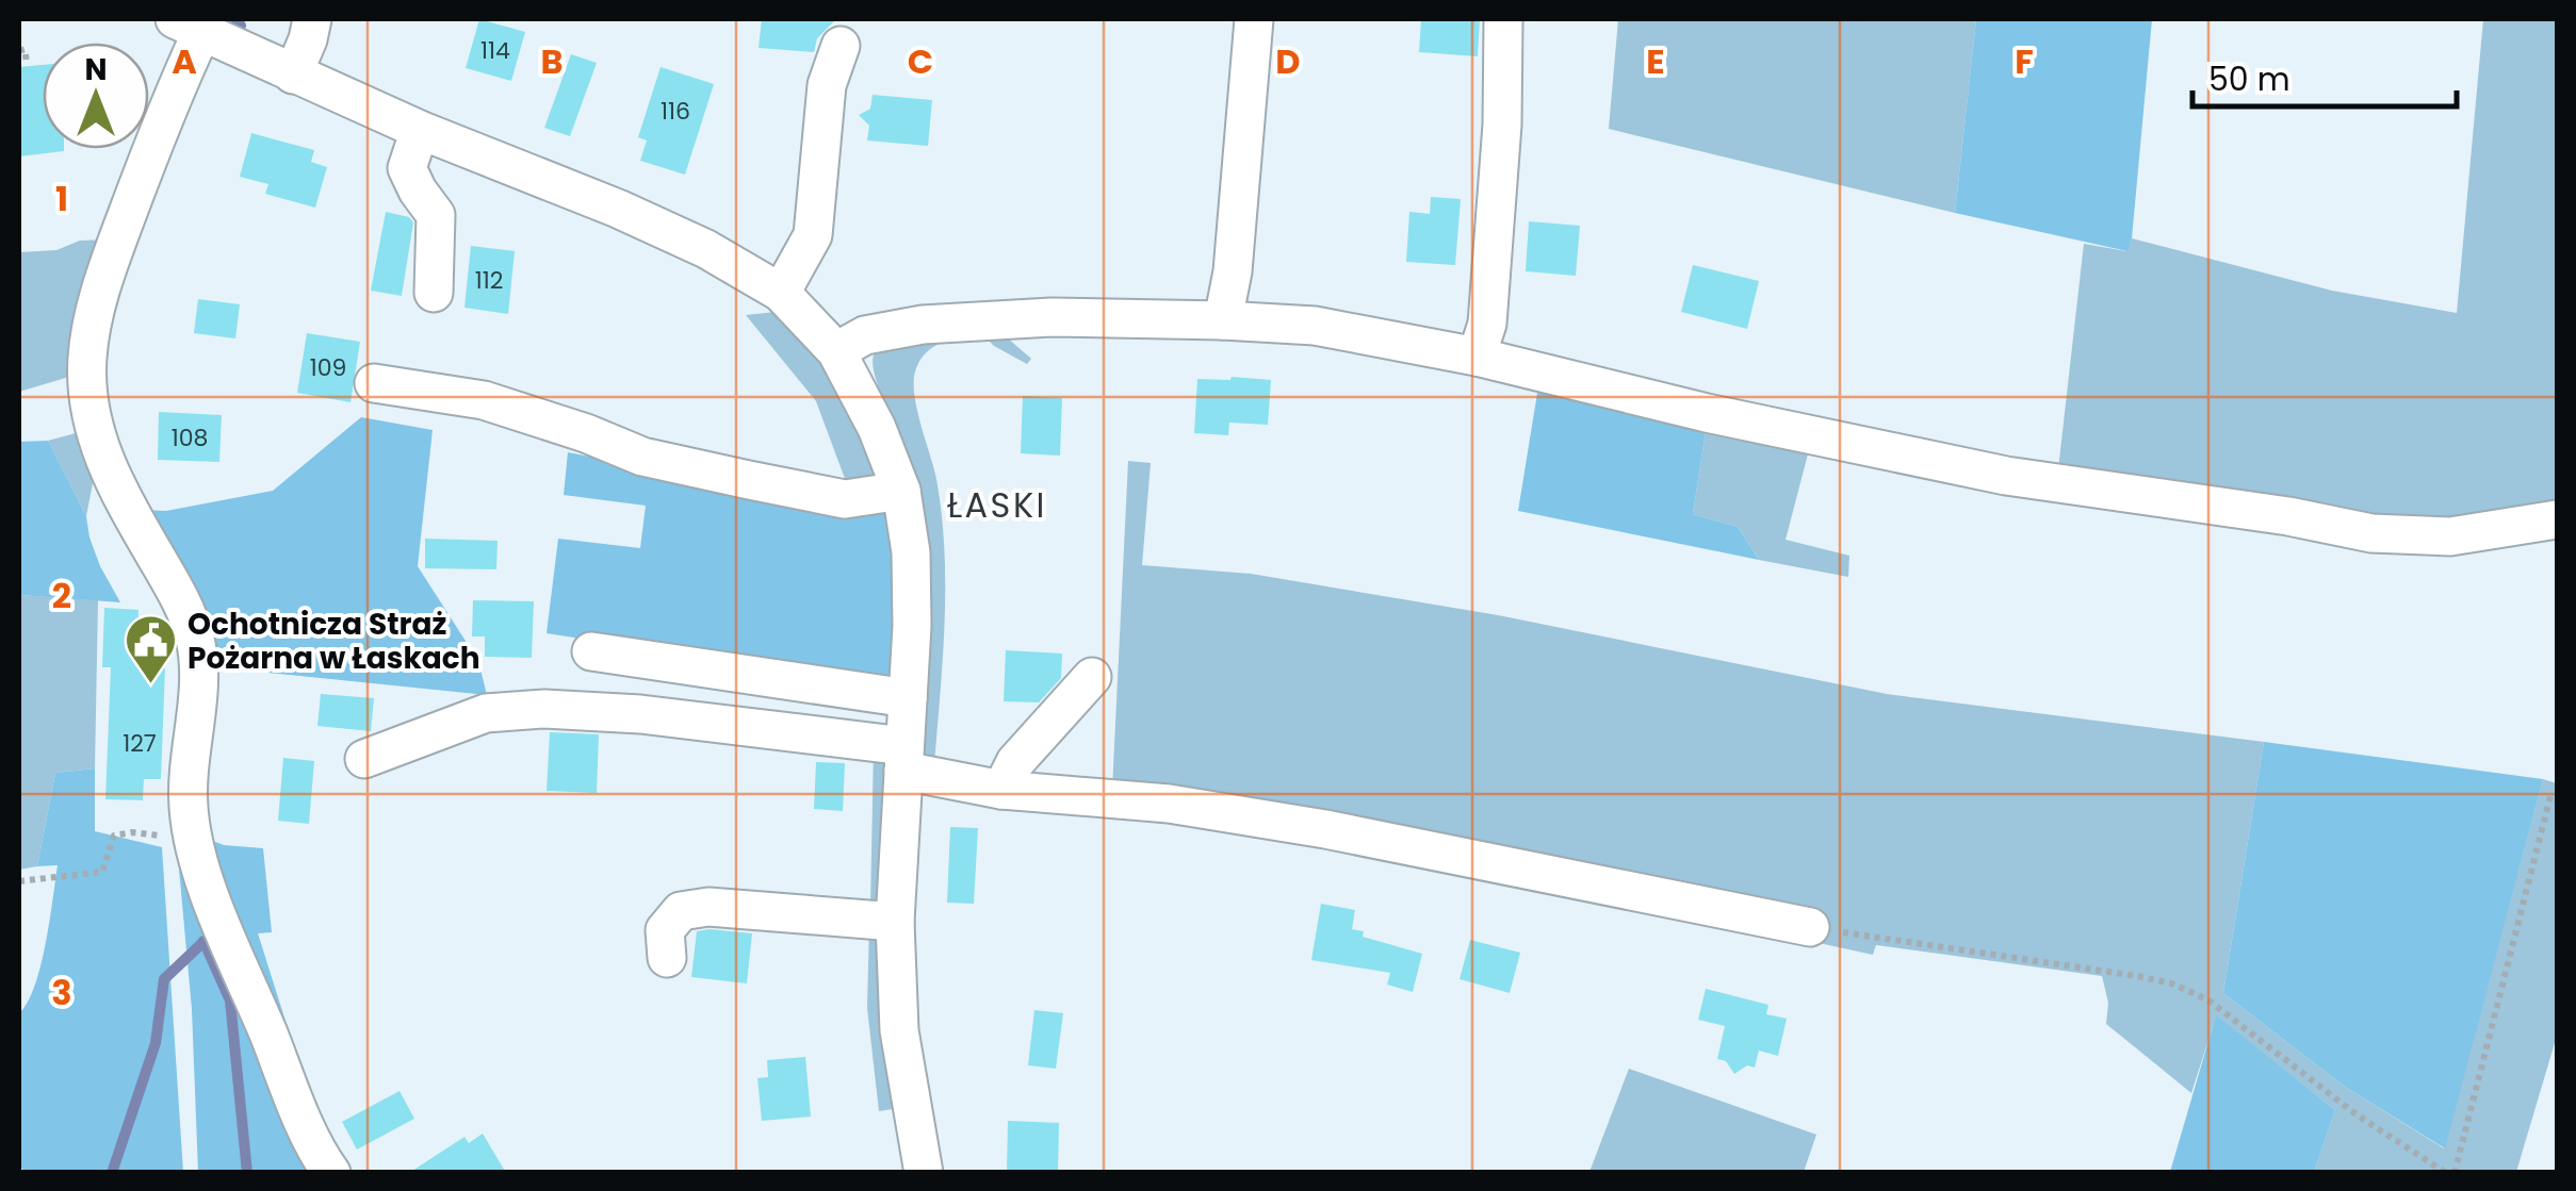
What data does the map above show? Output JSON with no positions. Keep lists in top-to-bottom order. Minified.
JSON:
{"districts":["ŁASKI"],"places":{"public building":["Ochotnicza Straż Pożarna w Łaskach"]},"house_numbers":["114","116","112","109","108","127"],"scale_bar":"50 m","north":"top","grid":{"columns":["A","B","C","D","E","F"],"rows":["1","2","3"]}}
